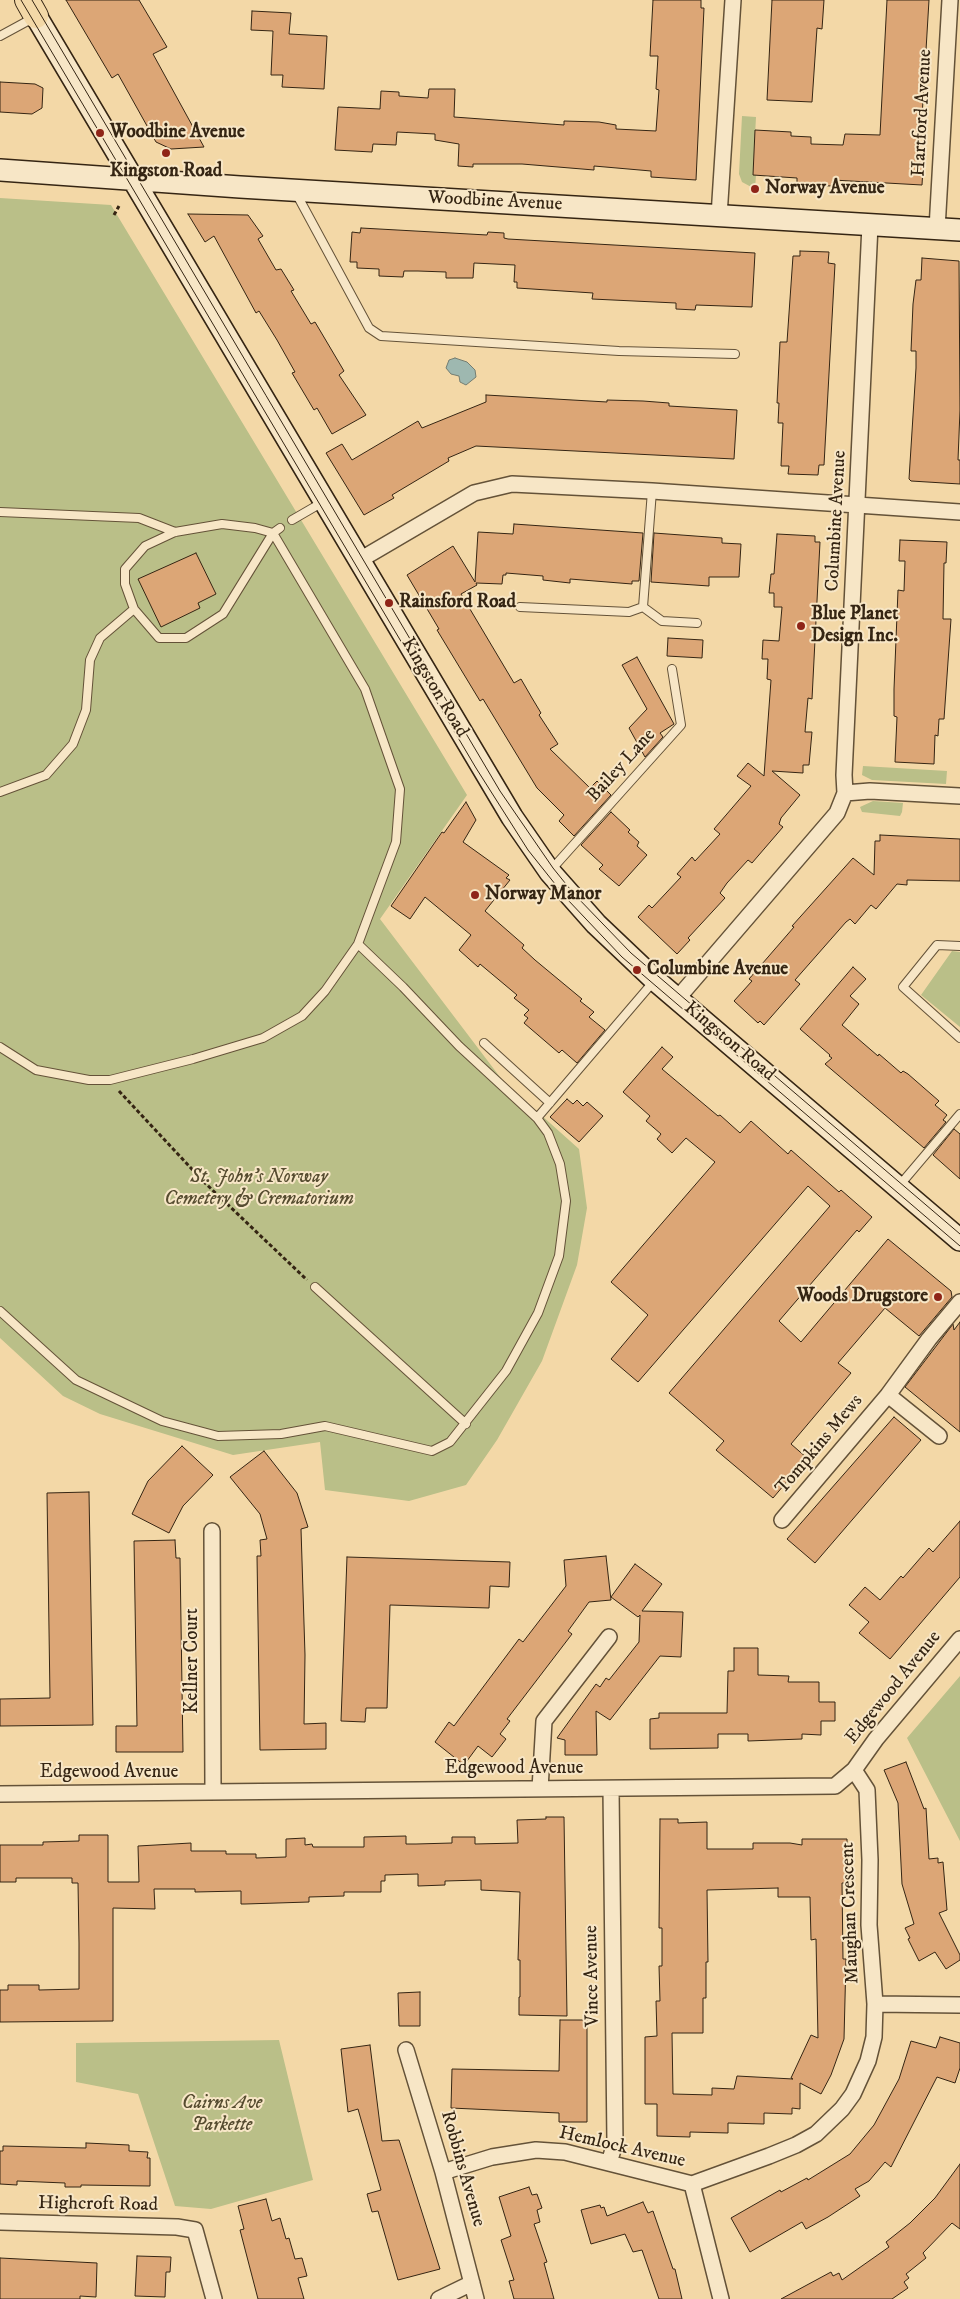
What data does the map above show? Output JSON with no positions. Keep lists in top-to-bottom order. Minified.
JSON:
{"streets":{"main road":["Woodbine Avenue","Kingston Road"],"street":["Hartford Avenue","Columbine Avenue","Tompkins Mews","Kellner Court","Edgewood Avenue","Maughan Crescent","Vince Avenue","Hemlock Avenue","Robbins Avenue","Highcroft Road"],"lane":["Bailey Lane"]},"crossings":[["Hartford Avenue","Woodbine Avenue"],["Woodbine Avenue","Columbine Avenue"],["Woodbine Avenue","Kingston Road"],["Columbine Avenue","Kingston Road"],["Kingston Road","Bailey Lane"],["Kellner Court","Edgewood Avenue"],["Edgewood Avenue","Maughan Crescent"],["Edgewood Avenue","Vince Avenue"],["Maughan Crescent","Hemlock Avenue"],["Vince Avenue","Hemlock Avenue"],["Hemlock Avenue","Robbins Avenue"]],"parks":["St. John's Norway Cemetery & Crematorium","Cairns Ave Parkette"],"places":["Woodbine Avenue","Kingston Road","Norway Avenue","Rainsford Road","Blue Planet Design Inc.","Norway Manor","Columbine Avenue","Woods Drugstore"]}
